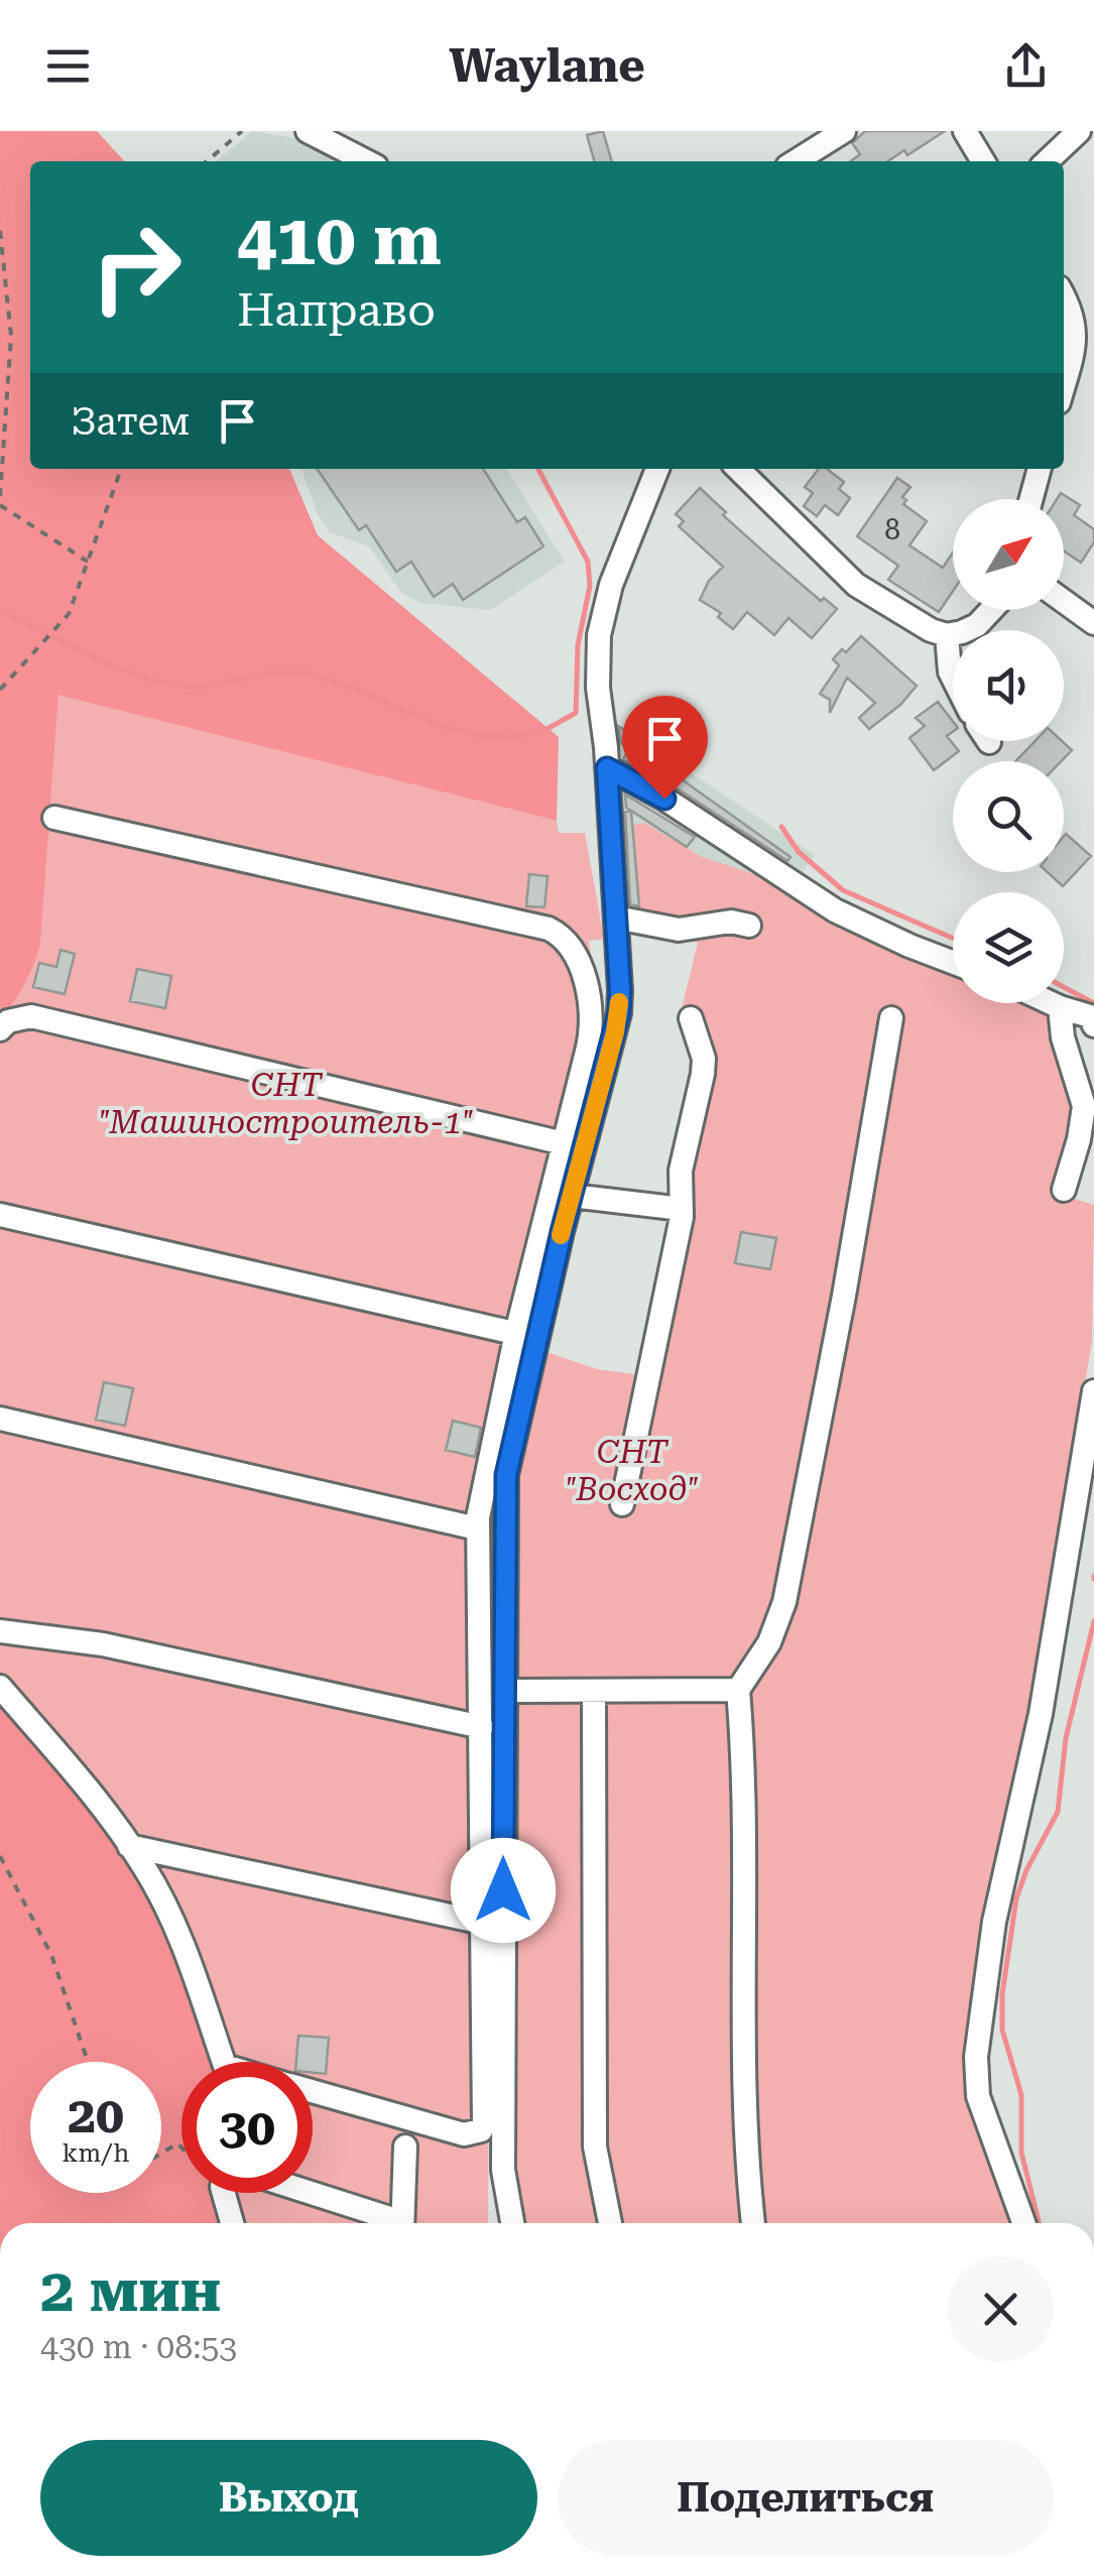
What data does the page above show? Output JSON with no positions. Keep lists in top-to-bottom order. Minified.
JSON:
{"parks":["СНТ \"Машиностроитель-1\"","СНТ \"Восход\""],"house_numbers":["8"],"north":"top right","page":{"header":"Waylane","turn":["410 m","Направо"],"then":"Затем","speed":"20 km/h","limit":"30","heading":["2 мин","430 m · 08:53"],"buttons":["Выход","Поделиться"]}}
